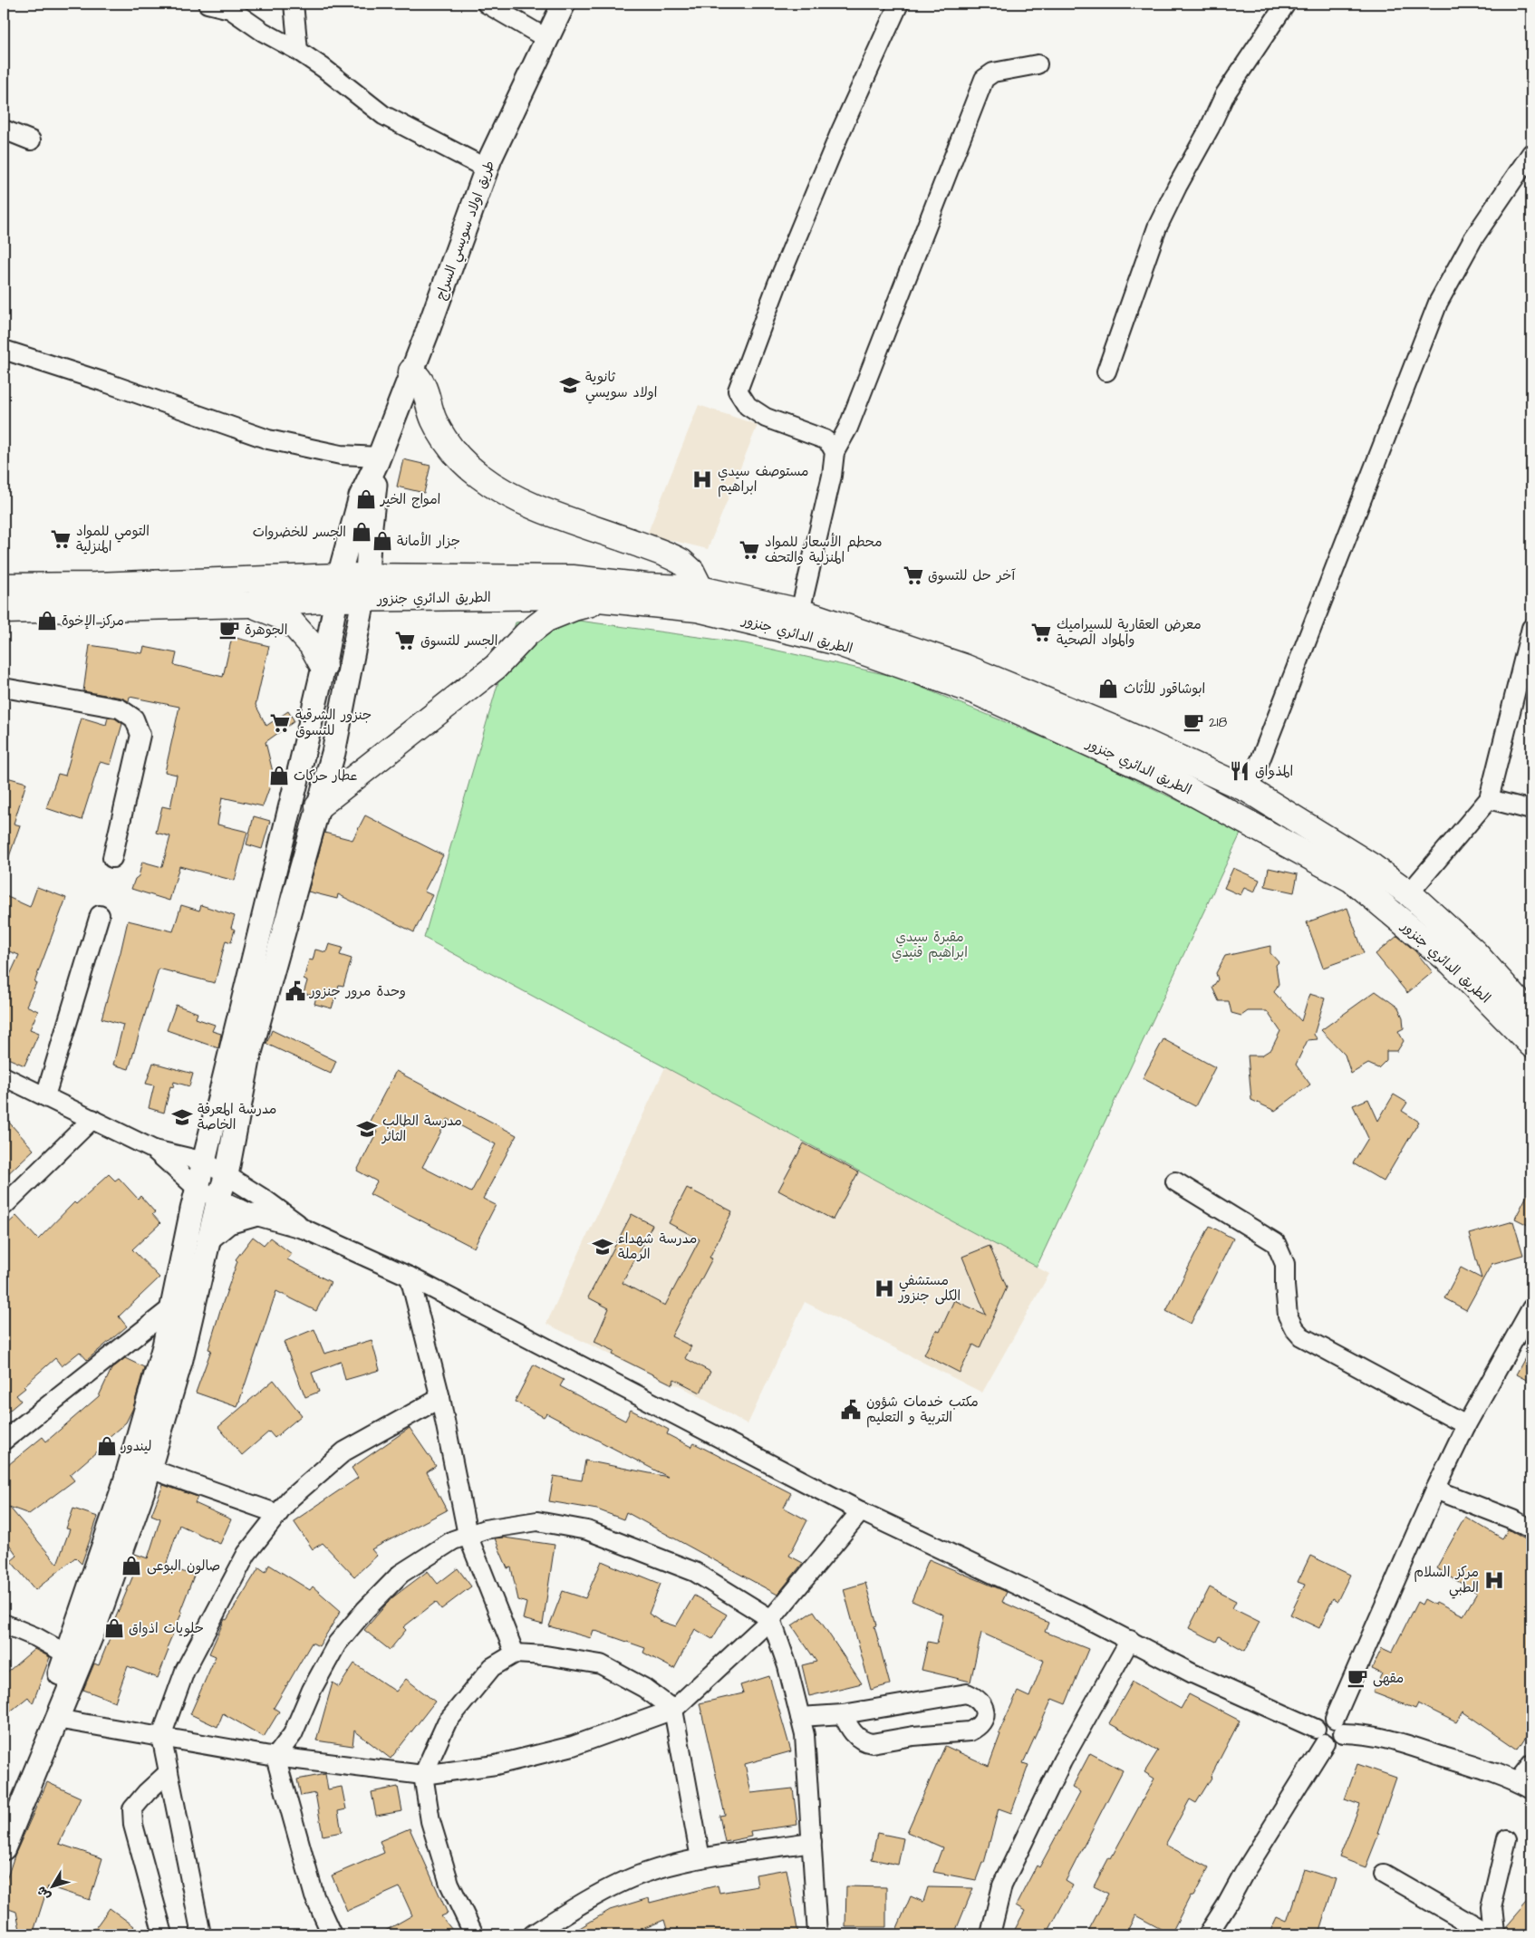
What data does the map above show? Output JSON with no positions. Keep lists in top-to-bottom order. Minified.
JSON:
{"streets":{"main road":["الطريق الدائري جنزور"],"street":["طريق اولاد سويسي السراج"]},"parks":["مقبرة سيدي ابراهيم قنيدي"],"places":{"school or university":["ثانوية اولاد سويسي","مدرسة المعرفة الخاصة","مدرسة الطالب الثائر","مدرسة شهداء الرملة"],"hospital":["مستوصف سيدي ابراهيم","مستشفي الكلى جنزور","مركز السلام الطبي"],"shop":["امواج الخير","الجسر للخضروات","جزار الأمانة","مركز الإخوة","ابوشاقور للأثاث","عطار حركات","ليندور","صالون البوعى","حلويات اذواق"],"supermarket":["التومي للمواد المنزلية","محطم الأسعار للمواد المنزلية والتحف","آخر حل للتسوق","معرض العقارية للسيراميك والمواد الصحية","الجسر للتسوق","جنزور الشرقية للتسوق"],"cafe":["الجوهرة","218","مقهى"],"restaurant":["المذواق"],"public building":["وحدة مرور جنزور","مكتب خدمات شؤون التربية و التعليم"]},"north":"bottom left"}
